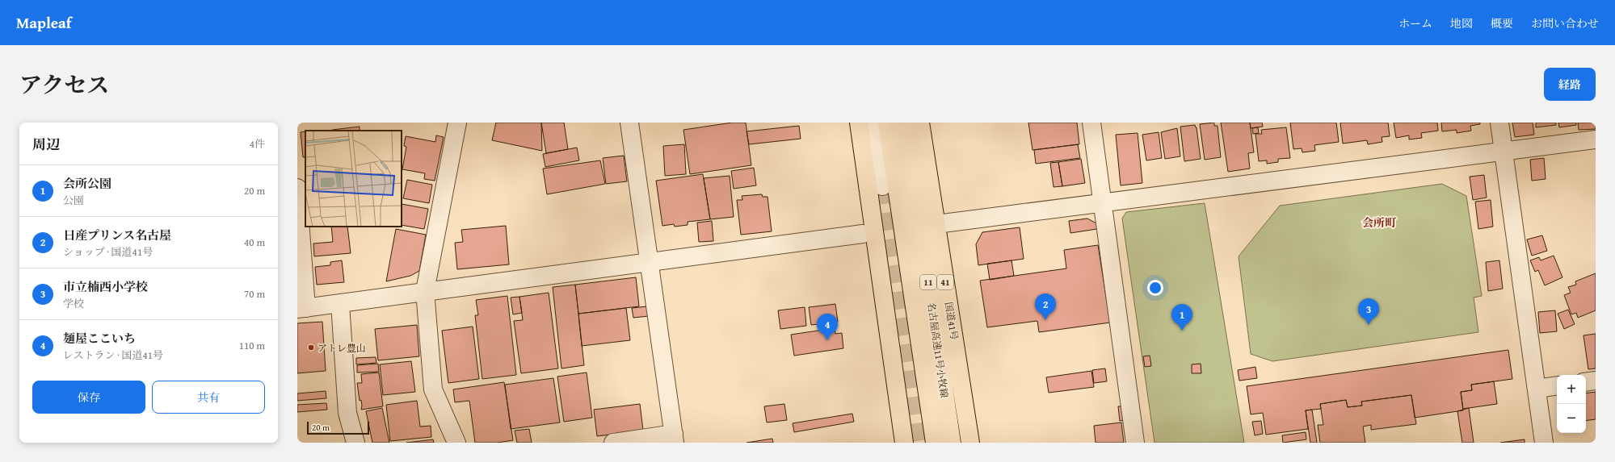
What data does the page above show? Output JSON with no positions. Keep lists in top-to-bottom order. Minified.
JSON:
{"streets":{"highway":["11","41","国道41号","名古屋高速11号小牧線"]},"districts":["会所町"],"places":["アトレ豊山"],"scale_bar":"20 m","page":{"header":"Mapleaf","nav":["ホーム","地図","概要","お問い合わせ"],"title":"アクセス","buttons":["経路",["保存","共有"]],"heading":["周辺","4件"],"list":[{"mark":"1","name":"会所公園","note":"公園","value":"20 m"},{"mark":"2","name":"日産プリンス名古屋","note":"ショップ · 国道41号","value":"40 m"},{"mark":"3","name":"市立楠西小学校","note":"学校","value":"70 m"},{"mark":"4","name":"麺屋ここいち","note":"レストラン · 国道41号","value":"110 m"}],"pins":["2","3","1","4"],"map_buttons":["+","−"],"scale":"20 m"}}
